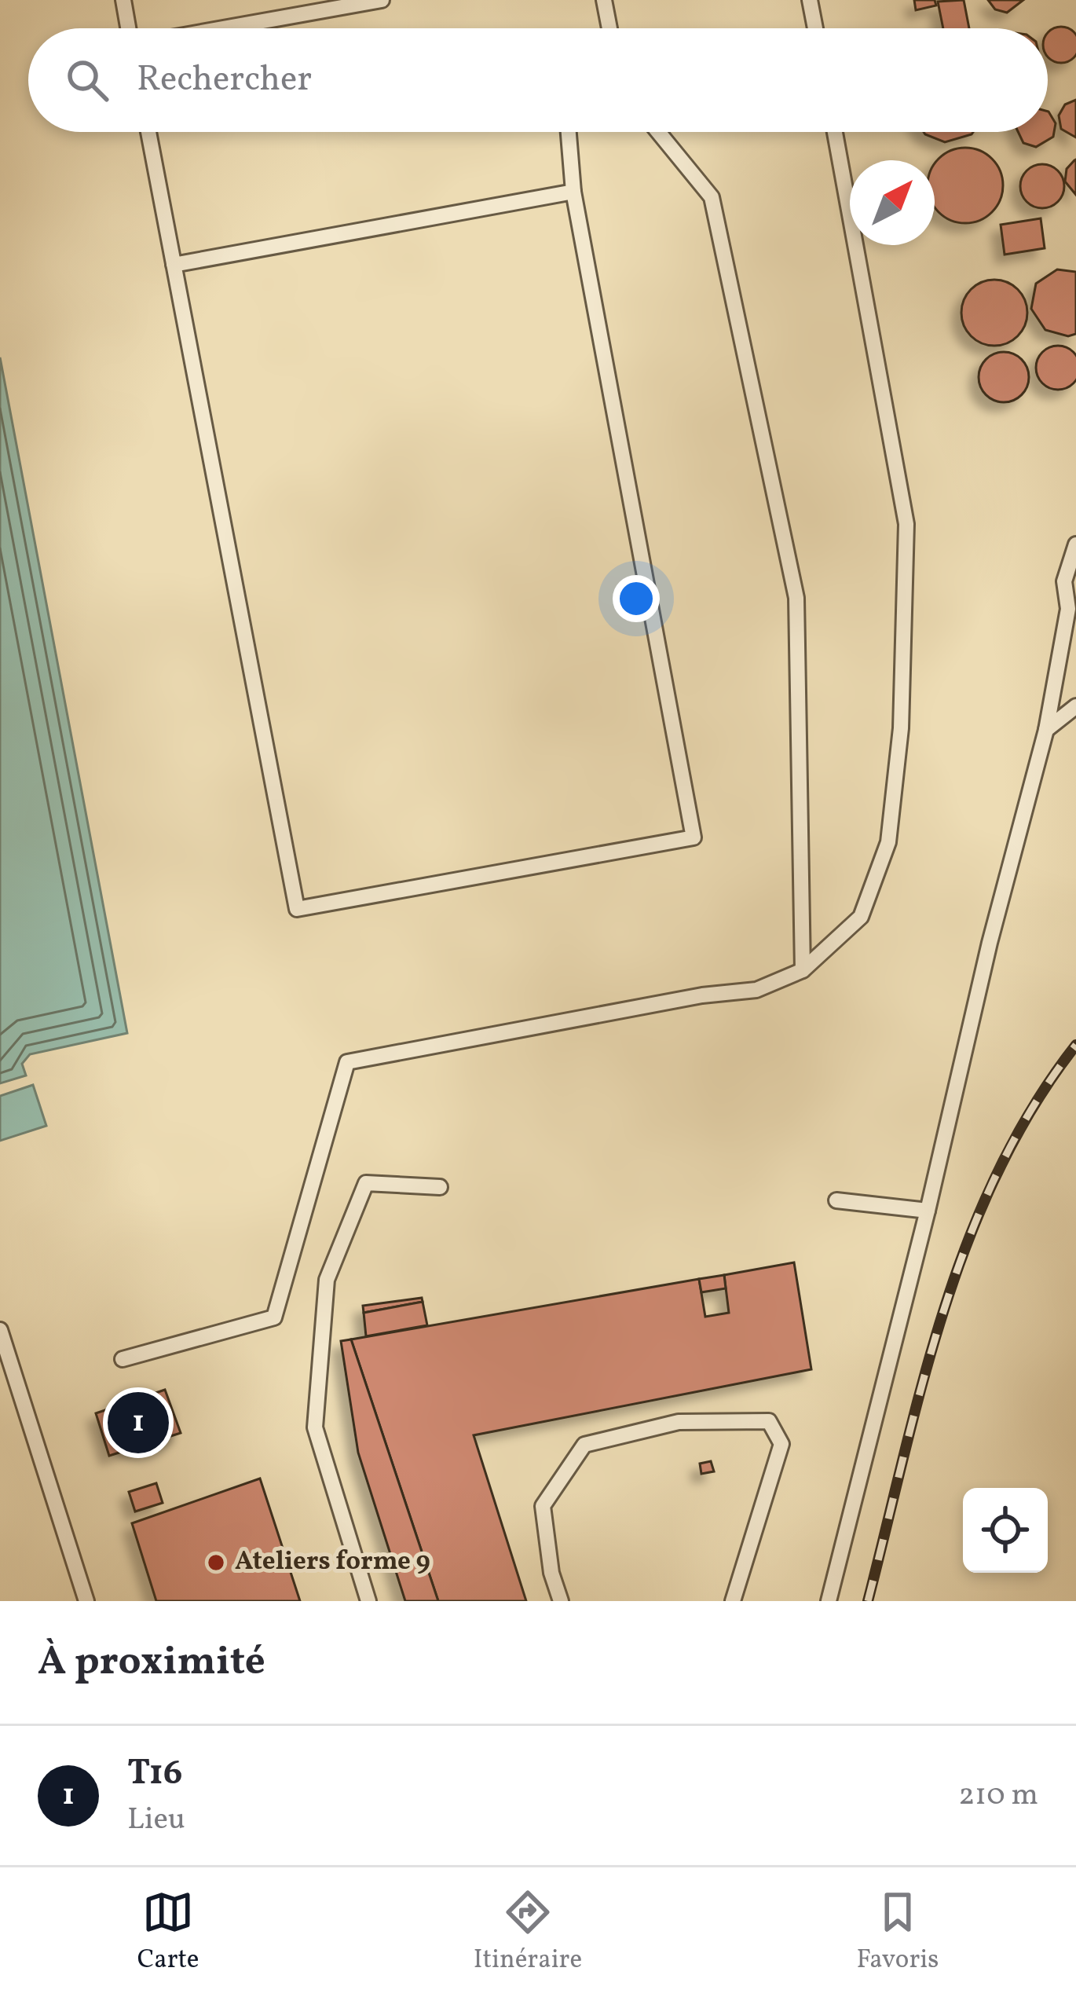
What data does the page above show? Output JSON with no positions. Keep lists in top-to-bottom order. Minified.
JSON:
{"places":["Ateliers forme 9"],"north":"top right","page":{"search":"Rechercher","pins":"1","heading":"À proximité","list":[{"mark":"1","name":"T16","note":"Lieu","value":"210 m"}],"nav":["Carte","Itinéraire","Favoris"]}}
